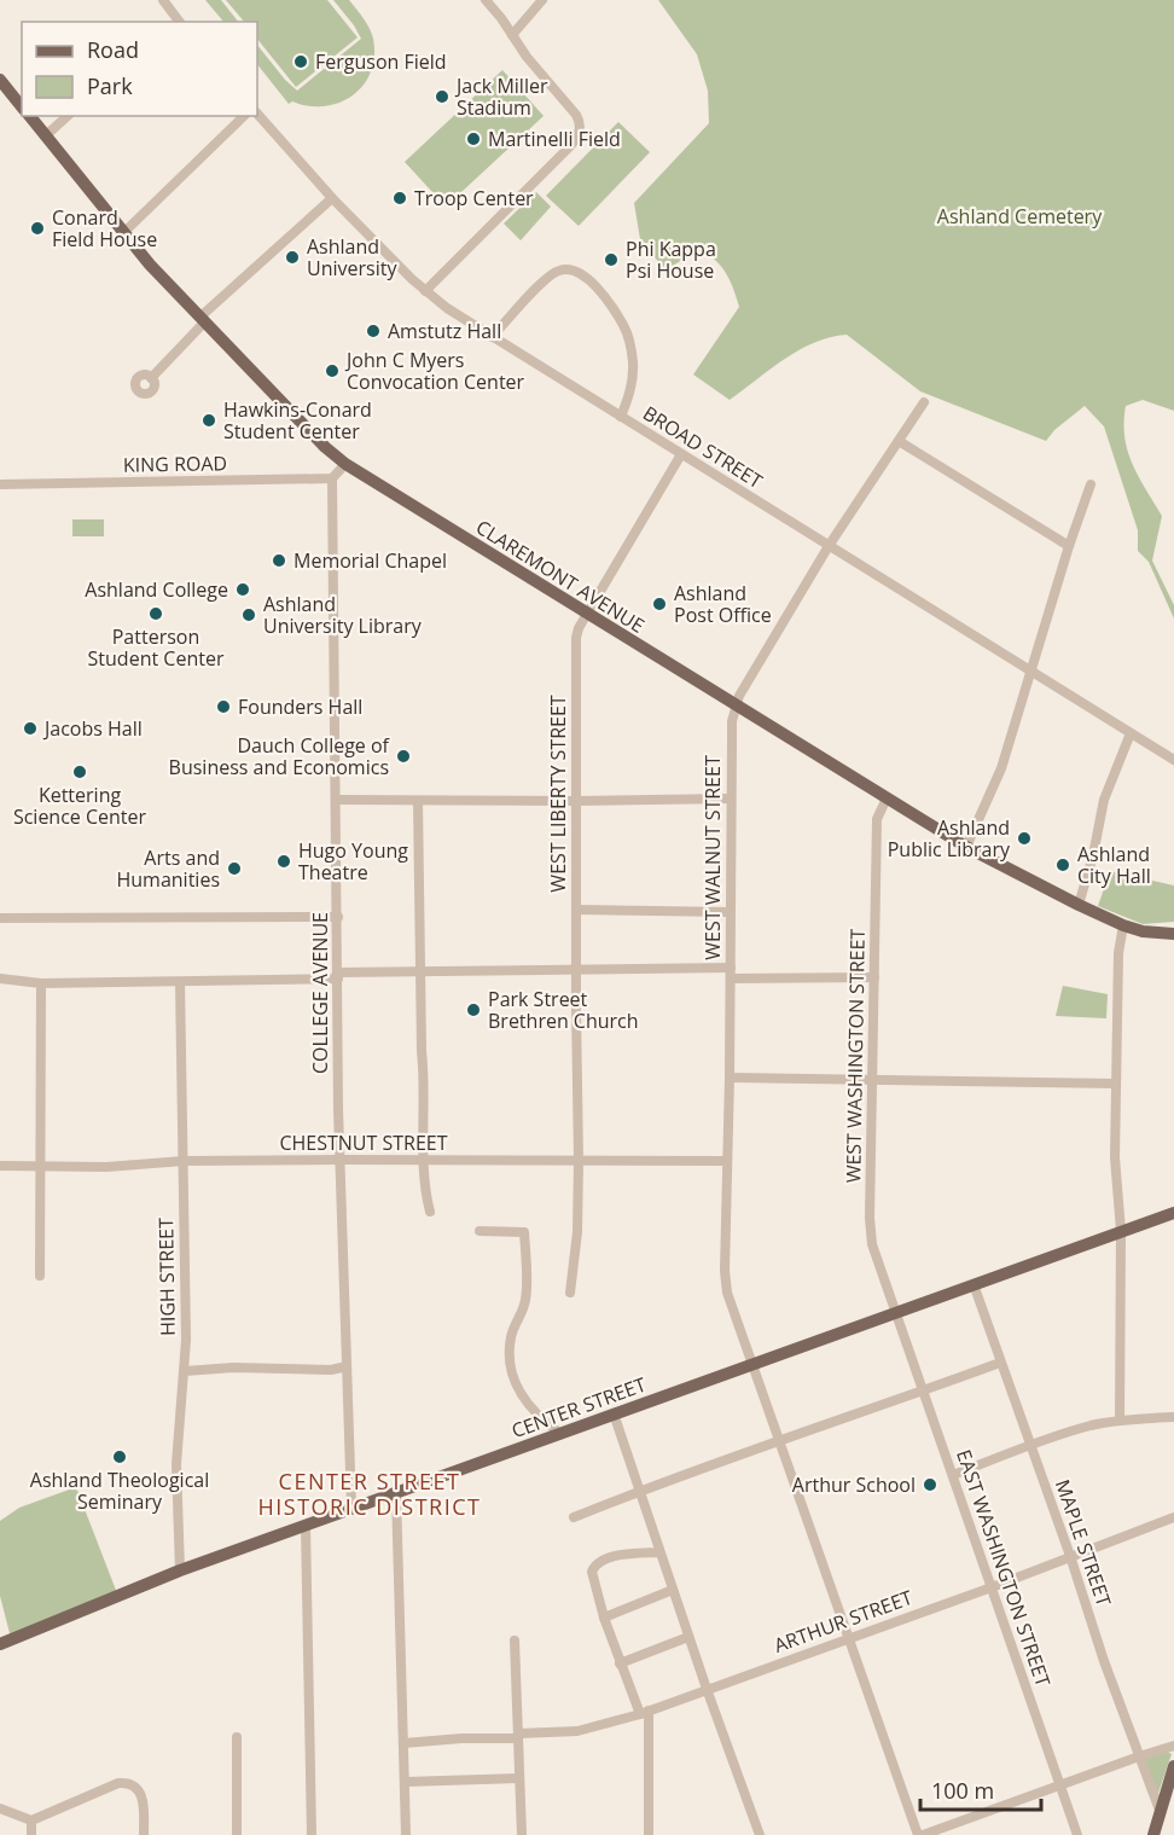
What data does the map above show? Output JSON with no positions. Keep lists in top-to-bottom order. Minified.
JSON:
{"streets":{"main road":["CLAREMONT AVENUE","CENTER STREET"],"street":["BROAD STREET","KING ROAD","WEST LIBERTY STREET","WEST WALNUT STREET","COLLEGE AVENUE","WEST WASHINGTON STREET","CHESTNUT STREET","HIGH STREET","MAPLE STREET","EAST WASHINGTON STREET","ARTHUR STREET"]},"crossings":[["BROAD STREET","WEST LIBERTY STREET"],["BROAD STREET","WEST WALNUT STREET"],["KING ROAD","COLLEGE AVENUE"],["CLAREMONT AVENUE","WEST LIBERTY STREET"],["CLAREMONT AVENUE","WEST WALNUT STREET"],["CLAREMONT AVENUE","WEST WASHINGTON STREET"],["WEST LIBERTY STREET","CHESTNUT STREET"],["WEST WALNUT STREET","CHESTNUT STREET"],["WEST WALNUT STREET","CENTER STREET"],["WEST WALNUT STREET","ARTHUR STREET"],["COLLEGE AVENUE","CHESTNUT STREET"],["COLLEGE AVENUE","CENTER STREET"],["WEST WASHINGTON STREET","CENTER STREET"],["WEST WASHINGTON STREET","EAST WASHINGTON STREET"],["CHESTNUT STREET","HIGH STREET"],["HIGH STREET","CENTER STREET"],["CENTER STREET","MAPLE STREET"],["CENTER STREET","EAST WASHINGTON STREET"],["MAPLE STREET","ARTHUR STREET"],["EAST WASHINGTON STREET","ARTHUR STREET"]],"districts":["CENTER STREET HISTORIC DISTRICT"],"parks":["Ashland Cemetery"],"places":["Ferguson Field","Jack Miller Stadium","Martinelli Field","Troop Center","Conard Field House","Ashland University","Phi Kappa Psi House","Amstutz Hall","John C Myers Convocation Center","Hawkins-Conard Student Center","Memorial Chapel","Ashland College","Ashland Post Office","Patterson Student Center","Ashland University Library","Founders Hall","Jacobs Hall","Dauch College of Business and Economics","Kettering Science Center","Ashland Public Library","Hugo Young Theatre","Ashland City Hall","Arts and Humanities","Park Street Brethren Church","Ashland Theological Seminary","Arthur School"],"legend":["Road","Park"],"scale_bar":"100 m"}
